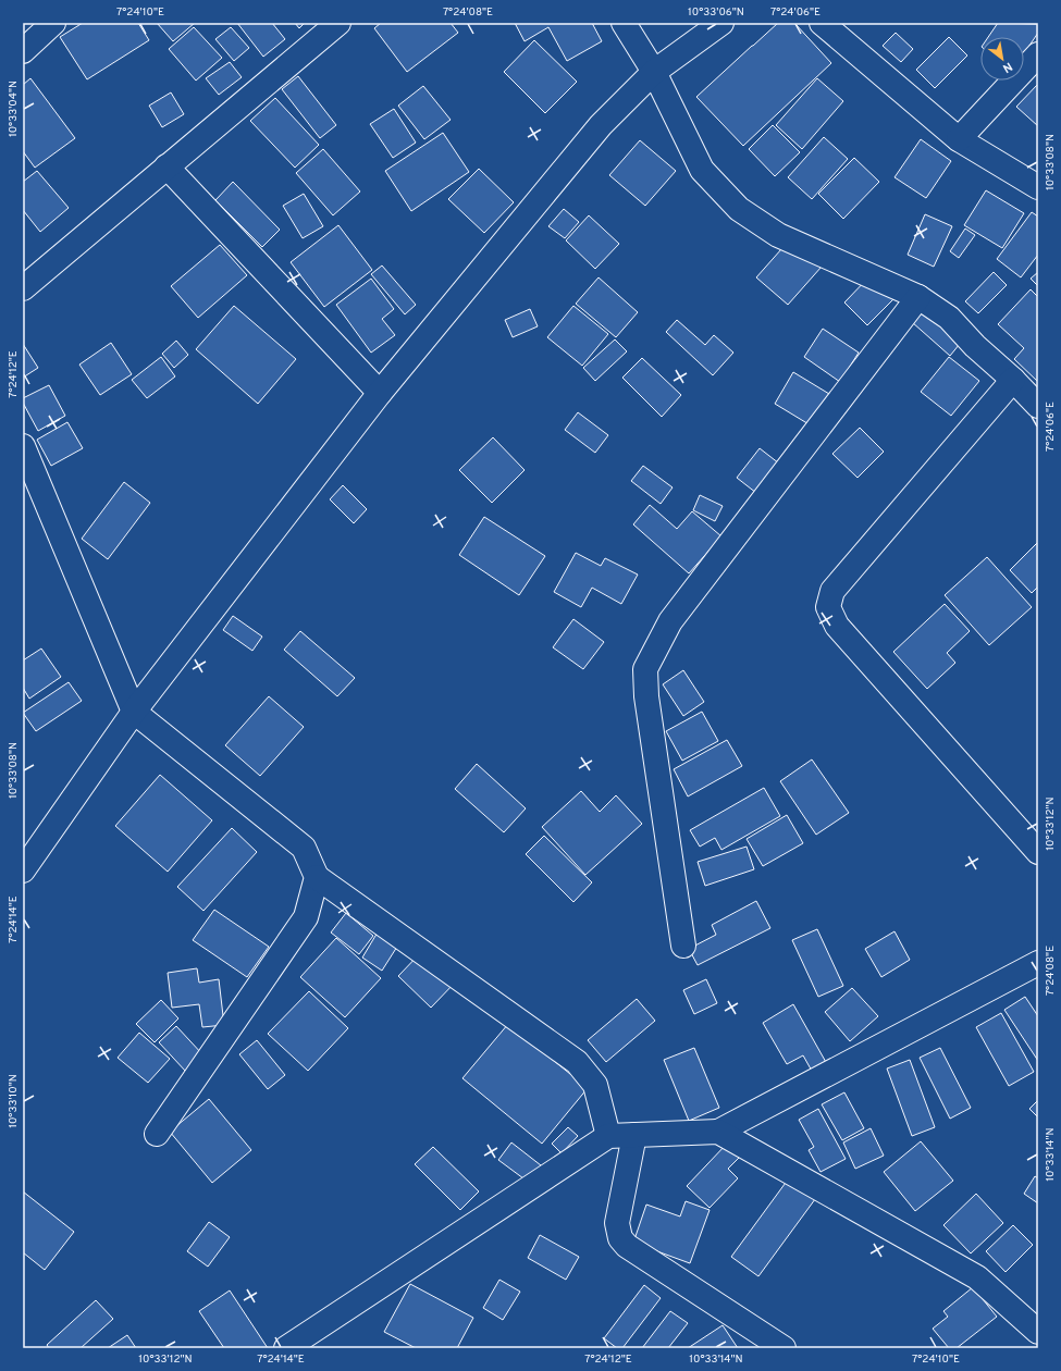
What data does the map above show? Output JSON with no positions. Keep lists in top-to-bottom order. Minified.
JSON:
{"north":"bottom right","coordinates":["7°24'10\"E","7°24'08\"E","10°33'06\"N","7°24'06\"E","10°33'04\"N","10°33'08\"N","7°24'12\"E","10°33'12\"N","7°24'14\"E","10°33'10\"N","10°33'14\"N"]}
